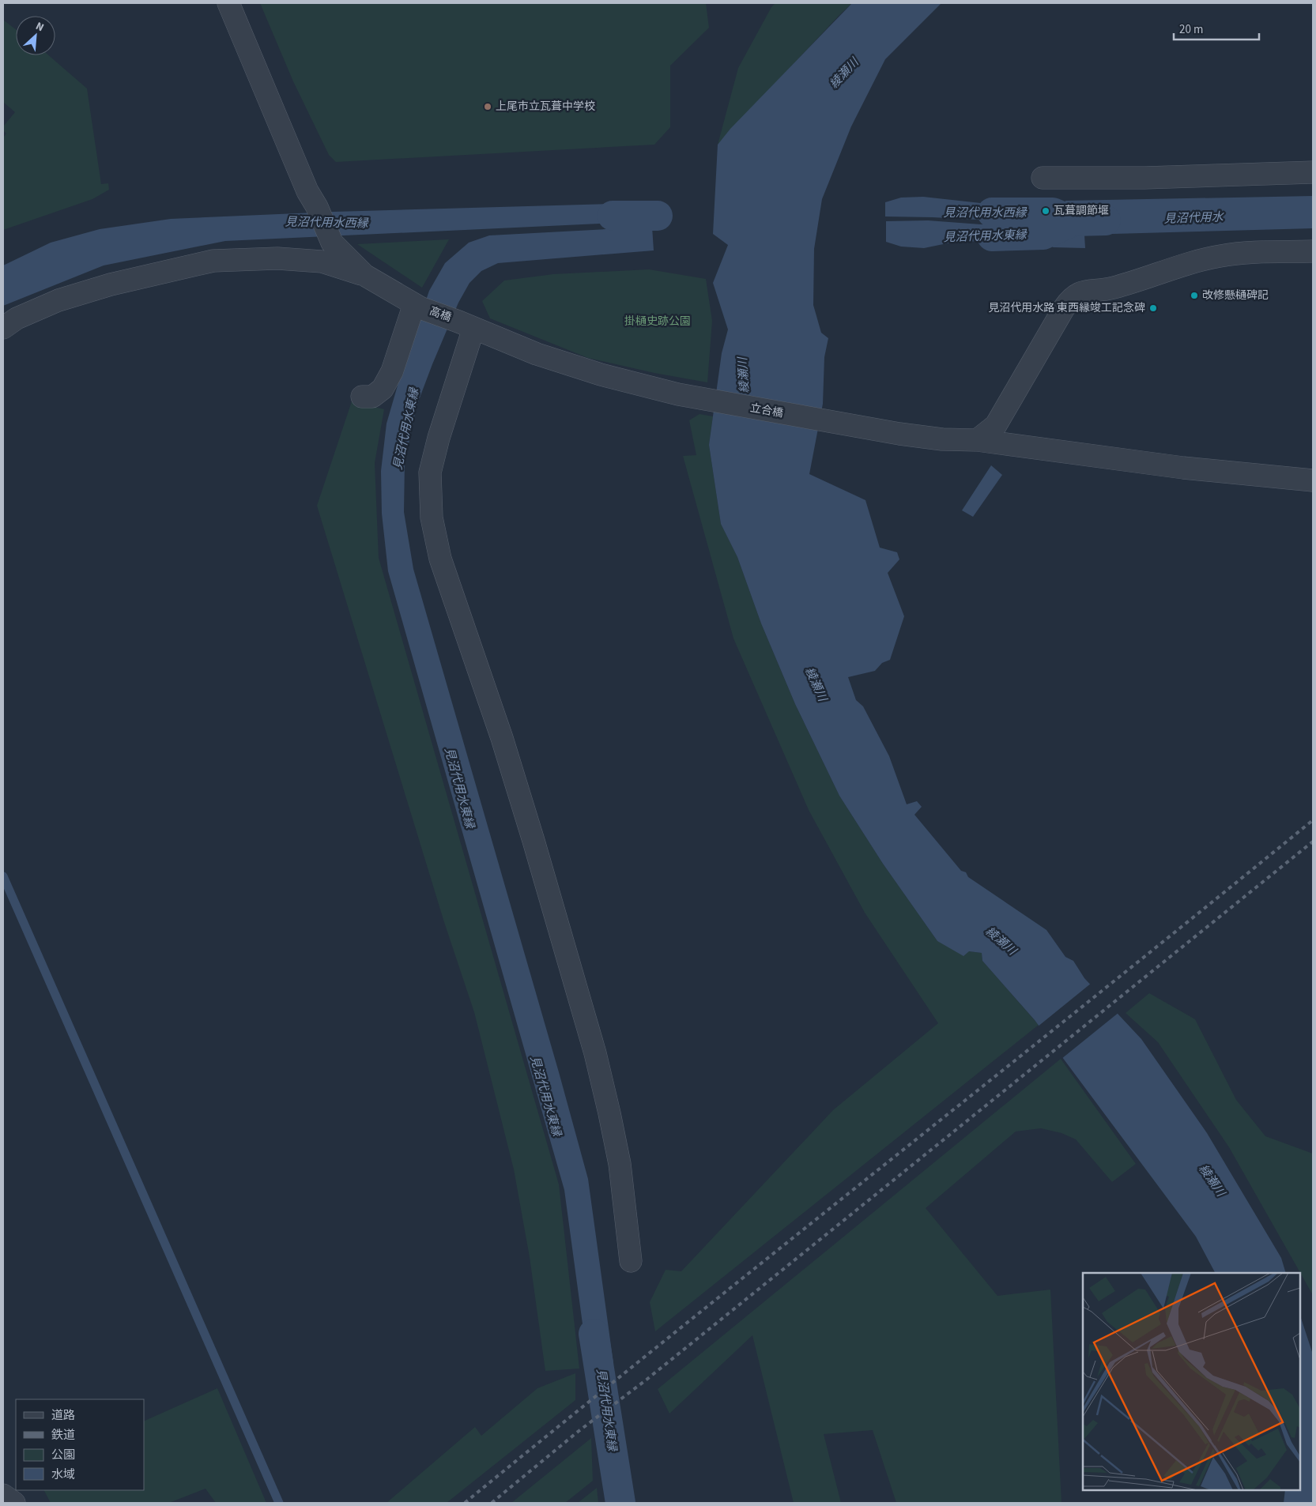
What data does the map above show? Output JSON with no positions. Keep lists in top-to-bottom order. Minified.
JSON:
{"streets":{"street":["高橋","立合橋"]},"crossings":[["高橋","立合橋"]],"water":["綾瀬川","見沼代用水西縁","見沼代用水","見沼代用水東縁"],"parks":["掛樋史跡公園"],"places":["上尾市立瓦葺中学校","瓦葺調節堰","改修懸樋碑記","見沼代用水路 東西縁竣工記念碑"],"legend":["道路","鉄道","公園","水域"],"scale_bar":"20 m","north":"top right"}
